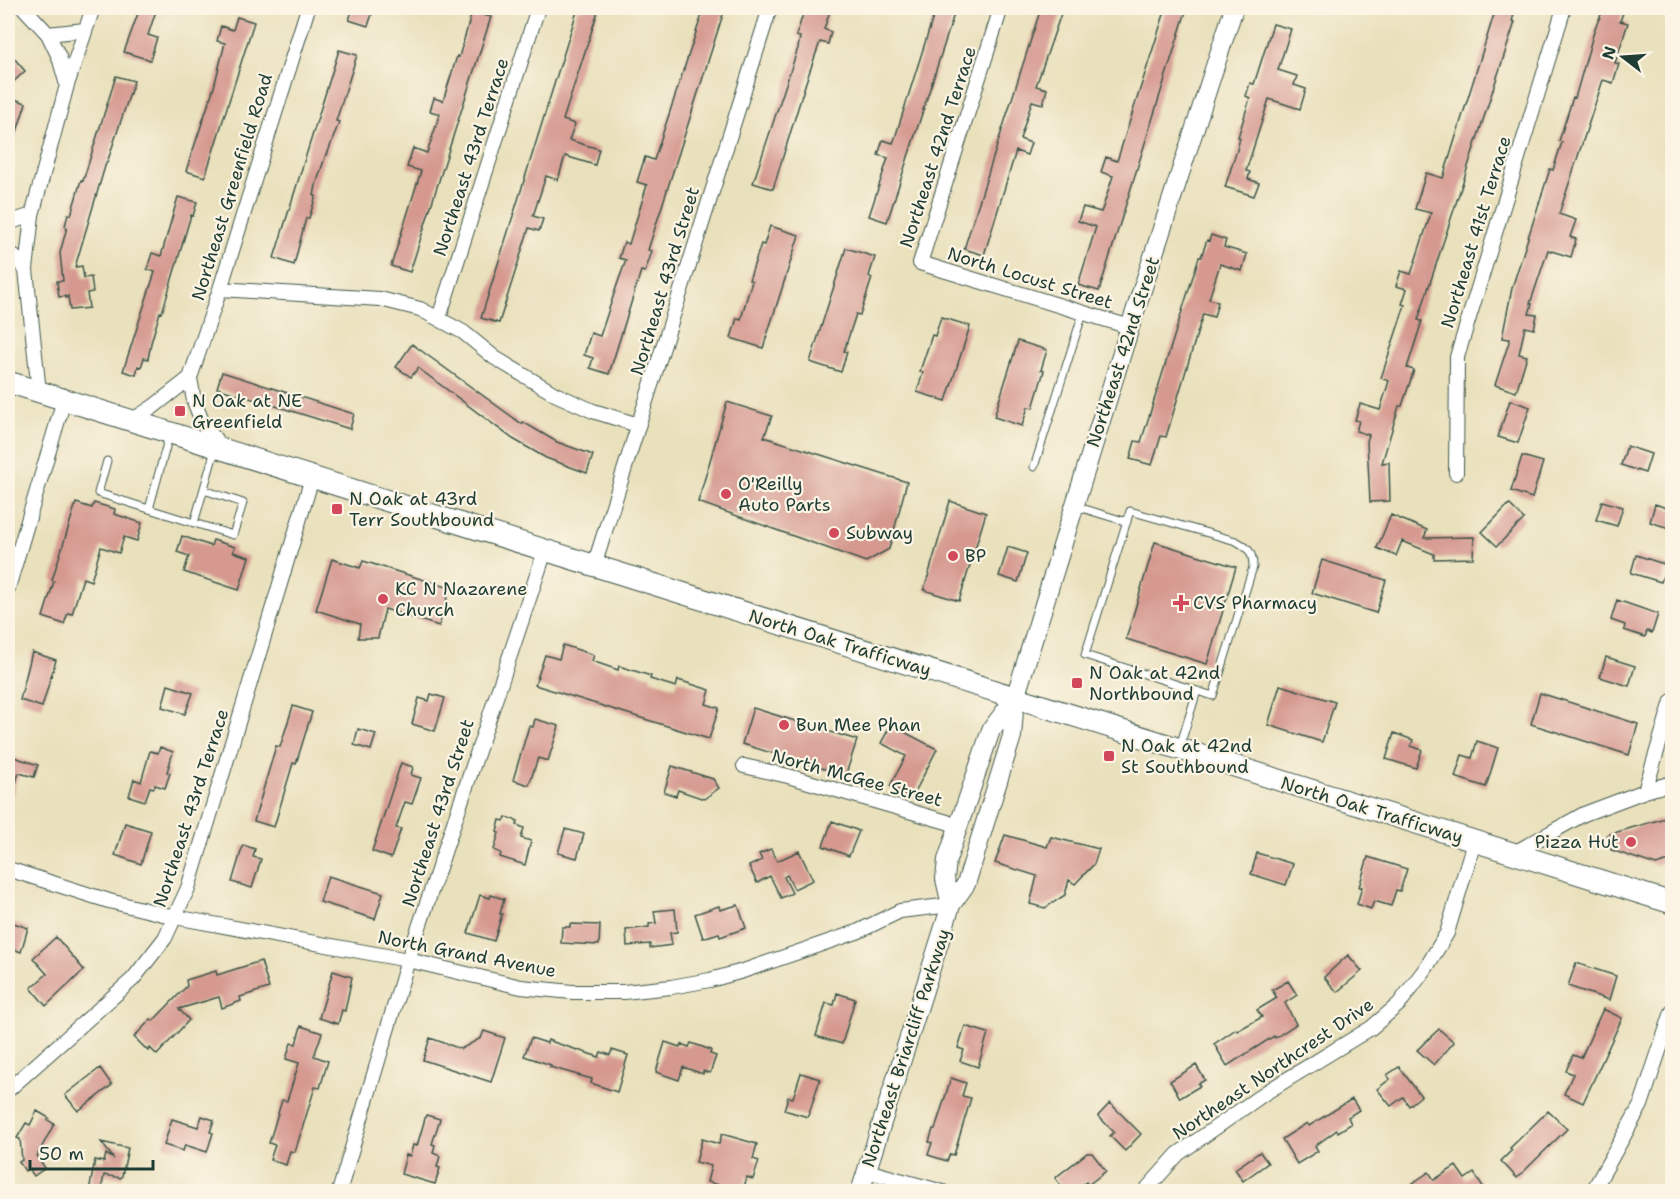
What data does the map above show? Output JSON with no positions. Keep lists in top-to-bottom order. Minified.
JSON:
{"streets":{"main road":["Northeast 42nd Street","North Oak Trafficway","Northeast Briarcliff Parkway"],"street":["Northeast 42nd Terrace","Northeast 43rd Terrace","Northeast Greenfield Road","Northeast 41st Terrace","North Locust Street","Northeast 43rd Street","North McGee Street","North Grand Avenue","Northeast Northcrest Drive"]},"crossings":[["Northeast 42nd Terrace","North Locust Street"],["Northeast 43rd Terrace","North Oak Trafficway"],["Northeast 43rd Terrace","North Grand Avenue"],["North Locust Street","Northeast 42nd Street"],["Northeast 43rd Street","North Oak Trafficway"],["Northeast 43rd Street","North Grand Avenue"],["Northeast 42nd Street","North Oak Trafficway"],["Northeast 42nd Street","Northeast Briarcliff Parkway"],["North Oak Trafficway","Northeast Briarcliff Parkway"],["North Oak Trafficway","Northeast Northcrest Drive"],["North McGee Street","Northeast Briarcliff Parkway"],["North Grand Avenue","Northeast Briarcliff Parkway"]],"places":{"transit":["N Oak at NE Greenfield","N Oak at 43rd Terr Southbound","N Oak at 42nd Northbound","N Oak at 42nd St Southbound"],"other":["O'Reilly Auto Parts","Subway","BP","KC N Nazarene Church","Bun Mee Phan","Pizza Hut"],"health":["CVS Pharmacy"]},"scale_bar":"50 m","north":"left"}
